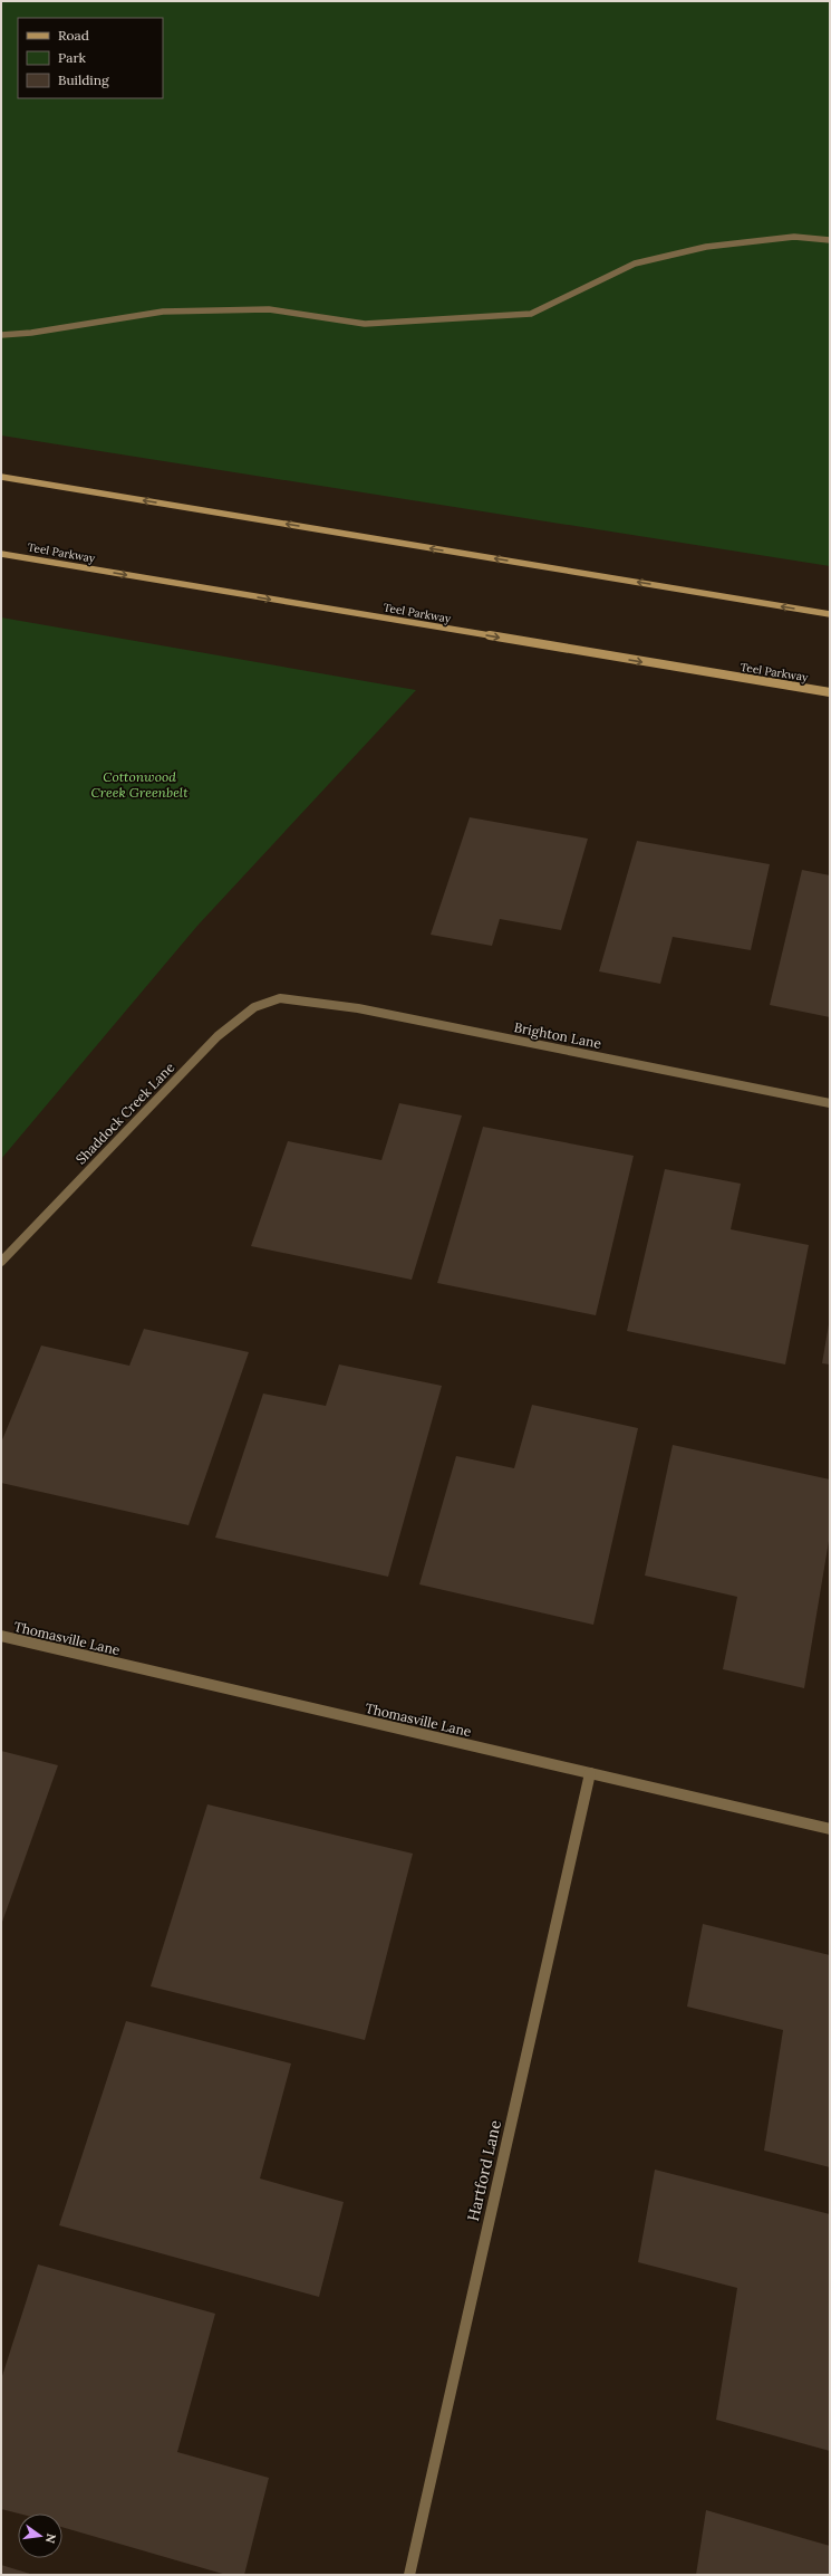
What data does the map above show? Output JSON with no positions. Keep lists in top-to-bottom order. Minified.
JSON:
{"streets":{"main road":["Teel Parkway"],"street":["Brighton Lane","Shaddock Creek Lane","Thomasville Lane","Hartford Lane"]},"crossings":[["Brighton Lane","Shaddock Creek Lane"],["Thomasville Lane","Hartford Lane"]],"parks":["Cottonwood Creek Greenbelt"],"legend":["Road","Park","Building"],"north":"right"}
